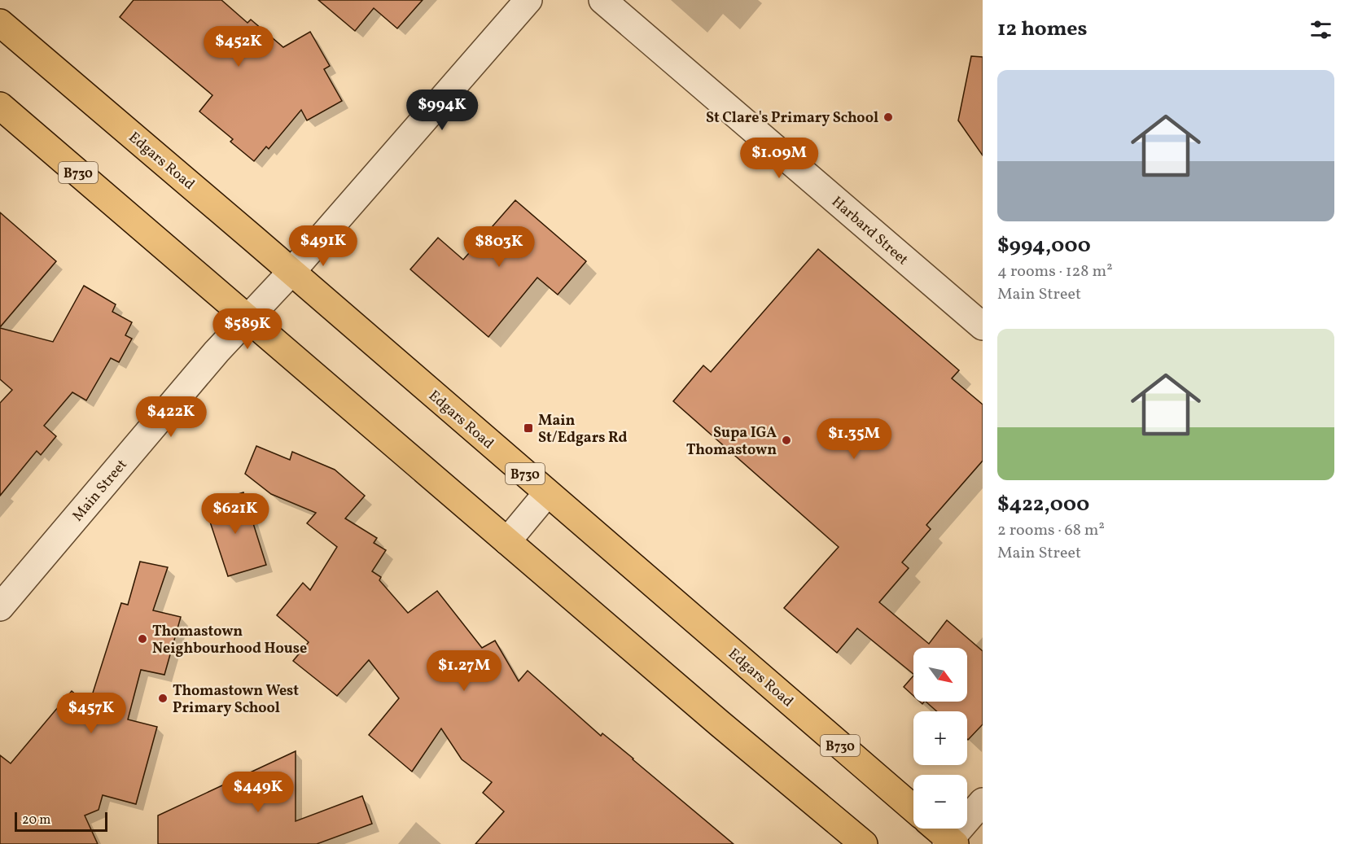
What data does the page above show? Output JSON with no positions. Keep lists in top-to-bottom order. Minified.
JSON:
{"streets":{"main road":["Edgars Road","B730"],"street":["Harbard Street","Main Street"]},"crossings":[["Edgars Road","Main Street"],["B730","Main Street"]],"places":{"other":["St Clare's Primary School","Supa IGA Thomastown","Thomastown Neighbourhood House","Thomastown West Primary School"],"transit":["Main St/Edgars Rd"]},"scale_bar":"20 m","north":"bottom right","page":{"heading":"12 homes","price":["$452K","$994K","$1.09M","$491K","$803K","$589K","$422K","$1.35M","$621K","$1.27M","$457K","$449K"],"list":[{"name":"$994,000","note":"4 rooms · 128 m² · Main Street"},{"name":"$422,000","note":"2 rooms · 68 m² · Main Street"}],"map_buttons":["+","−"],"scale":"20 m"}}
